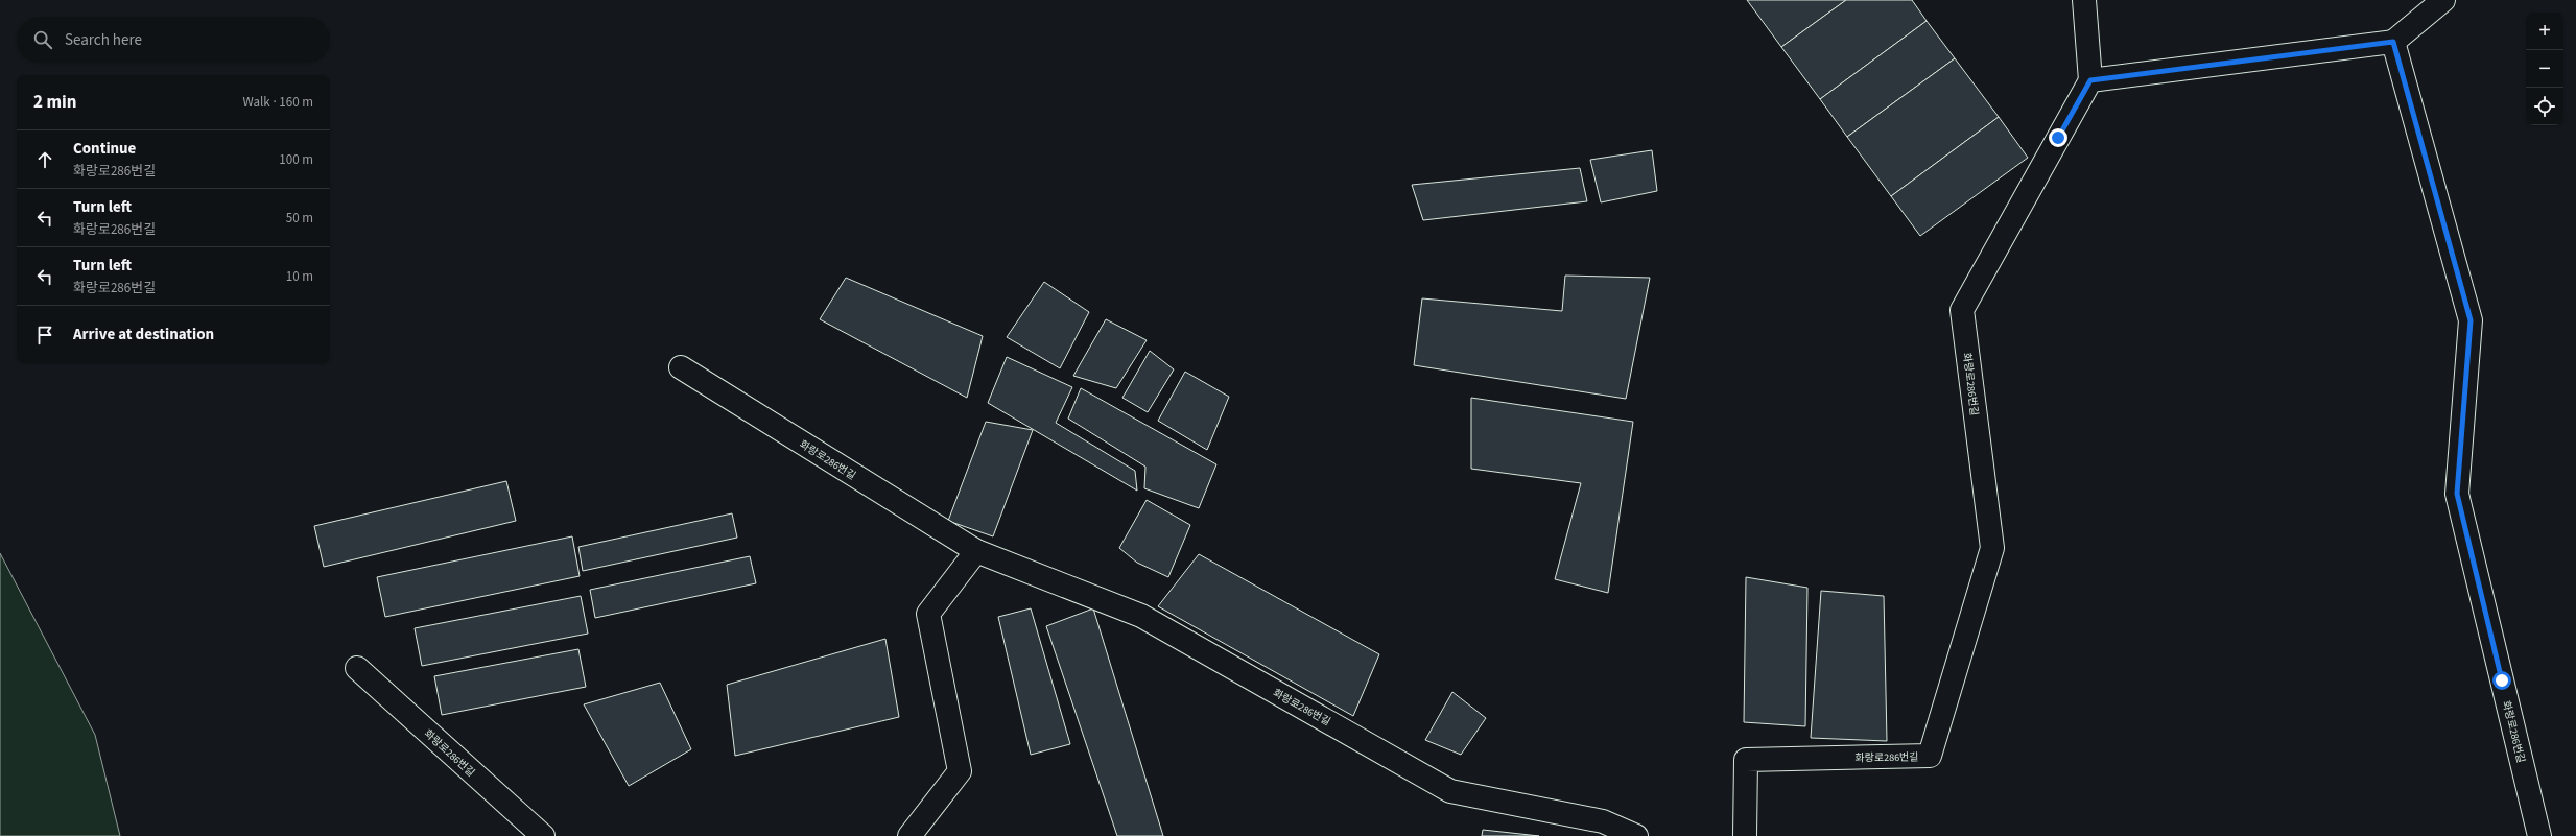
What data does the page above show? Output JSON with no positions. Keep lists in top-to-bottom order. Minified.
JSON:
{"streets":{"street":["화랑로286번길"]},"page":{"map_buttons":["+","−"],"search":"Search here","heading":["2 min","Walk · 160 m"],"list":[["Continue","화랑로286번길","100 m"],["Turn left","화랑로286번길","50 m"],["Turn left","화랑로286번길","10 m"],"Arrive at destination"]}}
